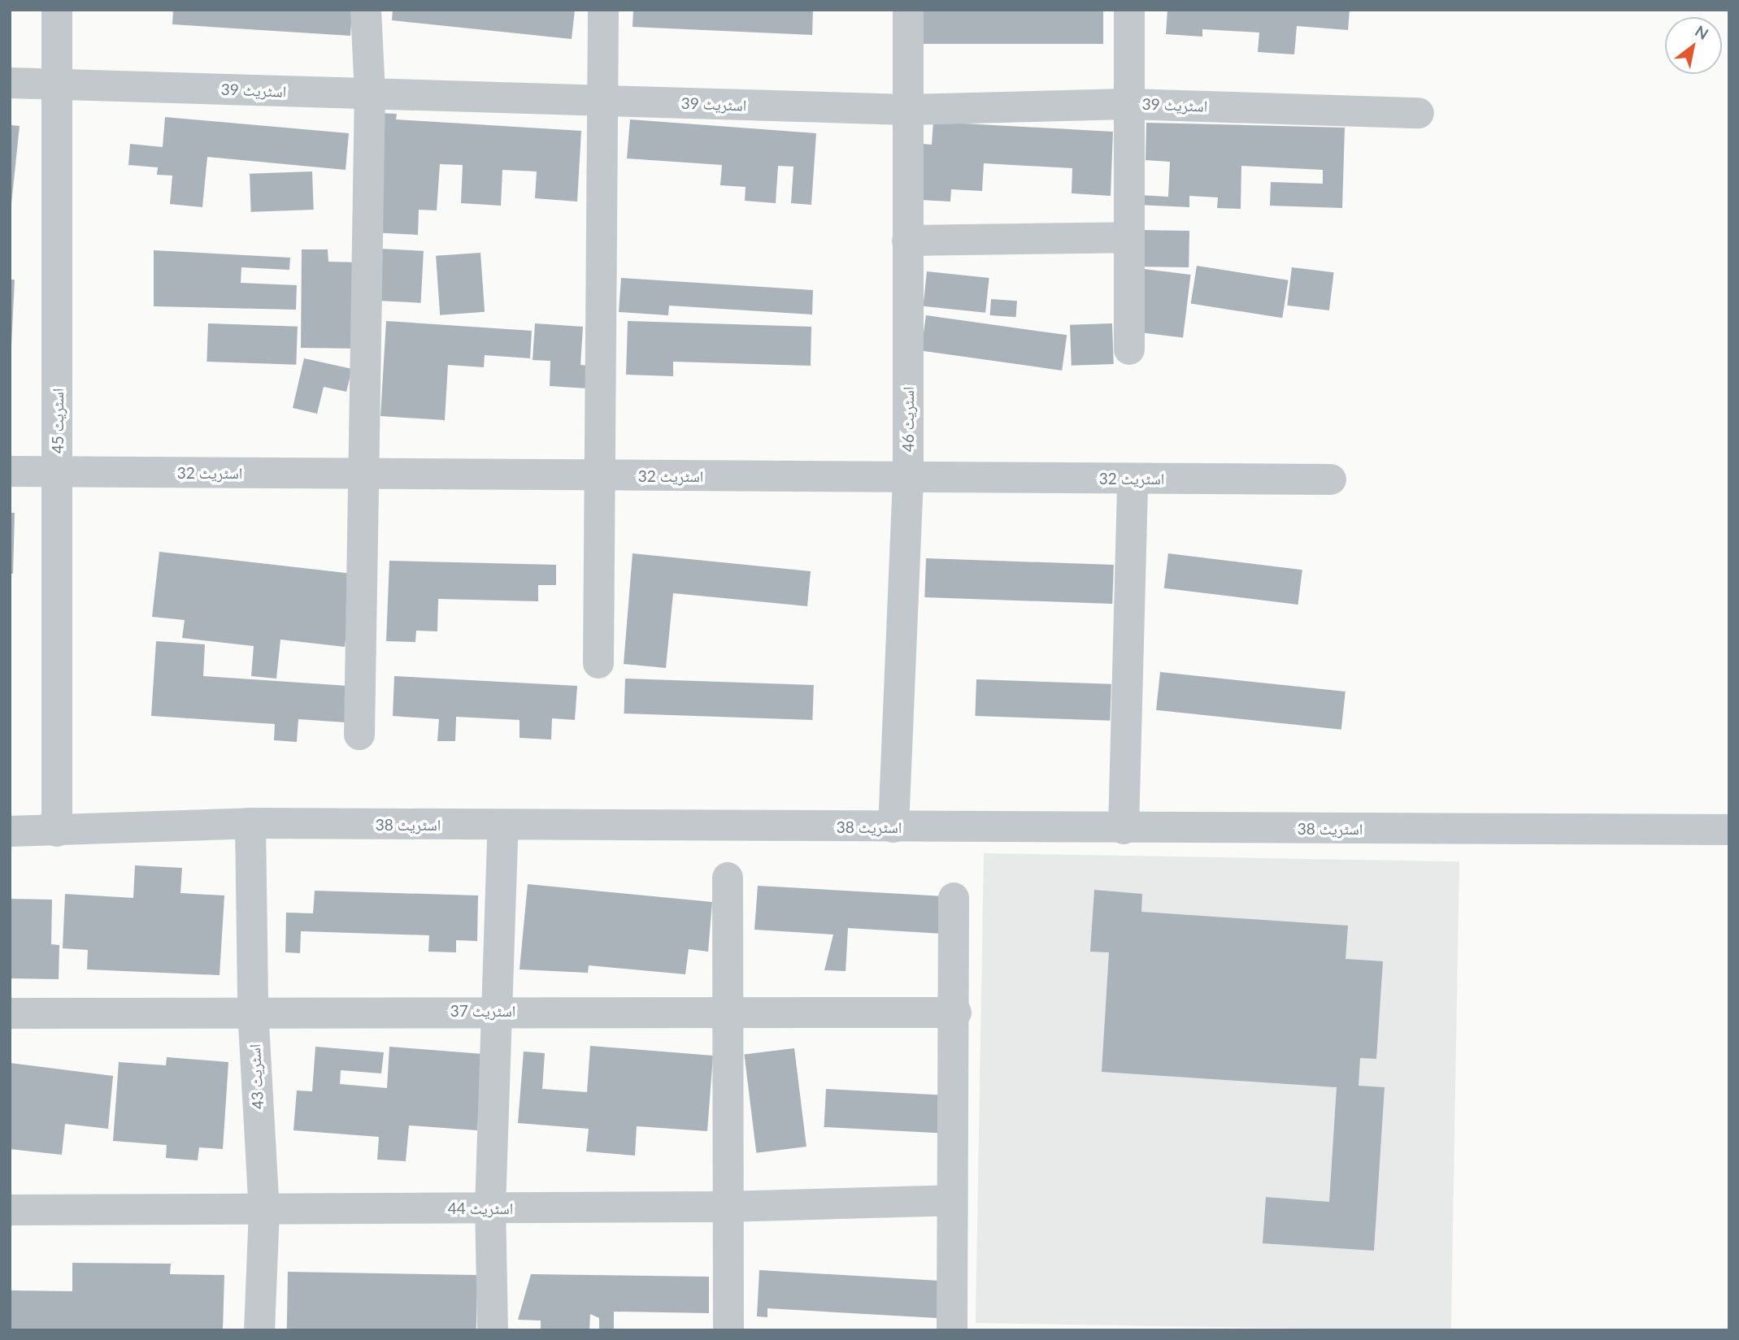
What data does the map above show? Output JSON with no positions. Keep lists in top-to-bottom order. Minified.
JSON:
{"streets":{"street":["اسٹریٹ 39","اسٹریٹ 46","اسٹریٹ 45","اسٹریٹ 32","اسٹریٹ 38","اسٹریٹ 37","اسٹریٹ 43","اسٹریٹ 44"]},"crossings":[["اسٹریٹ 39","اسٹریٹ 46"],["اسٹریٹ 39","اسٹریٹ 45"],["اسٹریٹ 46","اسٹریٹ 32"],["اسٹریٹ 46","اسٹریٹ 38"],["اسٹریٹ 45","اسٹریٹ 32"],["اسٹریٹ 45","اسٹریٹ 38"],["اسٹریٹ 38","اسٹریٹ 43"],["اسٹریٹ 37","اسٹریٹ 43"],["اسٹریٹ 43","اسٹریٹ 44"]],"north":"top right"}
